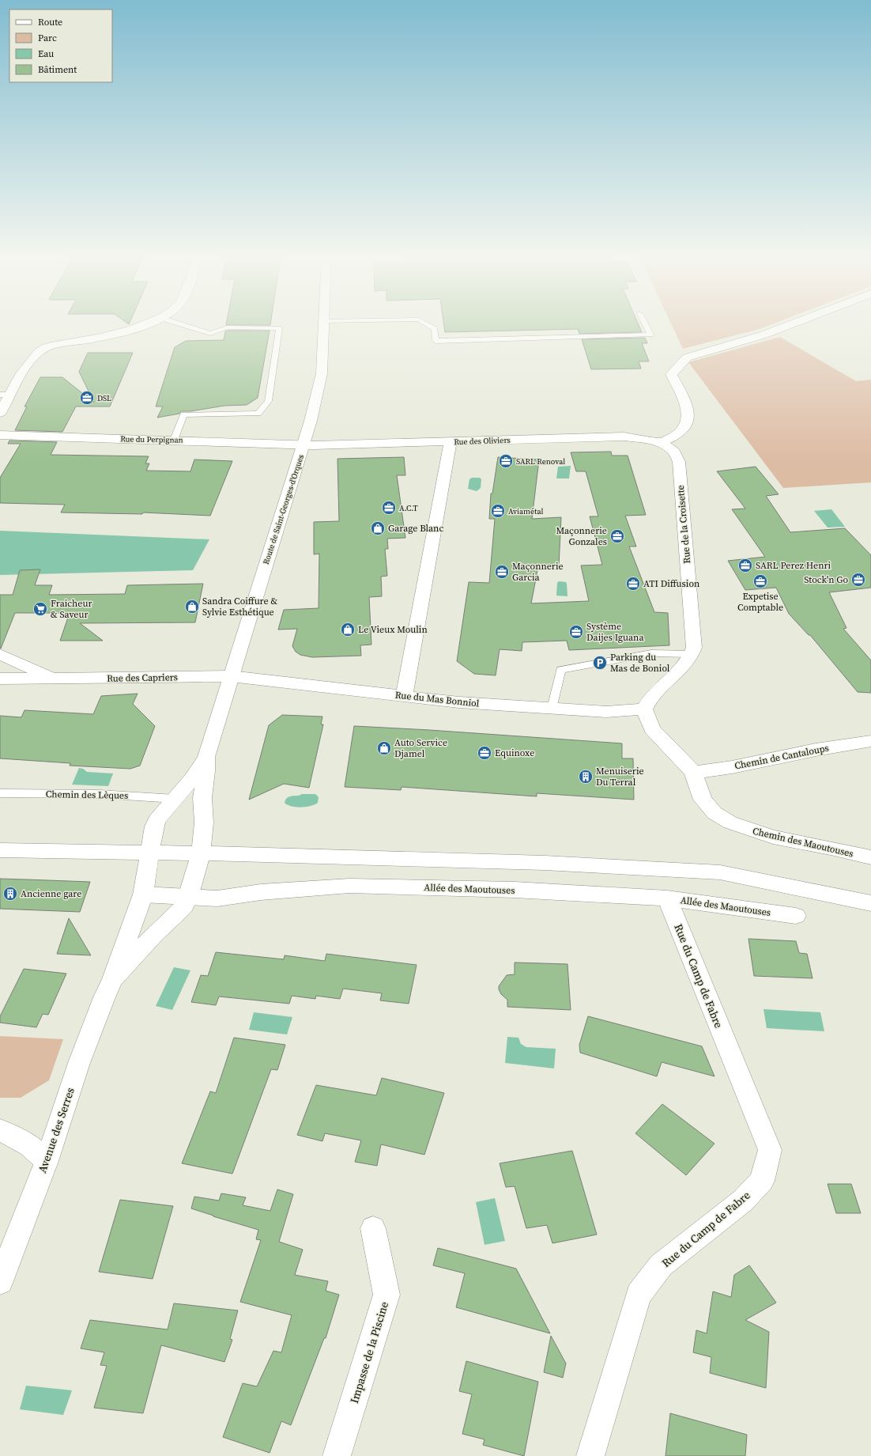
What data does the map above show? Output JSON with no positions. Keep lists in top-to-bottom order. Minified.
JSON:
{"streets":{"street":["Rue du Perpignan","Rue des Oliviers","Route de Saint-Georges-d'Orques","Rue de la Croisette","Rue des Capriers","Rue du Mas Bonniol","Chemin de Cantaloups","Chemin des Maoutouses","Allée des Maoutouses","Rue du Camp de Fabre","Avenue des Serres","Impasse de la Piscine"],"lane":["Chemin des Lèques"]},"crossings":[["Rue du Perpignan","Rue des Oliviers"],["Rue du Perpignan","Route de Saint-Georges-d'Orques"],["Rue des Oliviers","Route de Saint-Georges-d'Orques"],["Rue des Oliviers","Rue de la Croisette"],["Route de Saint-Georges-d'Orques","Rue des Capriers"],["Route de Saint-Georges-d'Orques","Rue du Mas Bonniol"],["Route de Saint-Georges-d'Orques","Chemin des Lèques"],["Route de Saint-Georges-d'Orques","Avenue des Serres"],["Rue des Capriers","Rue du Mas Bonniol"],["Rue du Mas Bonniol","Chemin des Maoutouses"],["Chemin de Cantaloups","Chemin des Maoutouses"],["Allée des Maoutouses","Rue du Camp de Fabre"],["Allée des Maoutouses","Avenue des Serres"]],"places":{"office":["DSL","SARL Renoval","A.C.T","Aviamétal","Maçonnerie Gonzales","SARL Perez Henri","Maçonnerie Garcia","Stock'n Go","Expetise Comptable","ATI Diffusion","Système Daijes Iguana","Equinoxe"],"shop":["Garage Blanc","Sandra Coiffure & Sylvie Esthétique","Le Vieux Moulin","Auto Service Djamel"],"supermarket":["Fraicheur & Saveur"],"parking":["Parking du Mas de Boniol"],"building":["Menuiserie Du Terral","Ancienne gare"]},"legend":["Route","Parc","Eau","Bâtiment"]}
